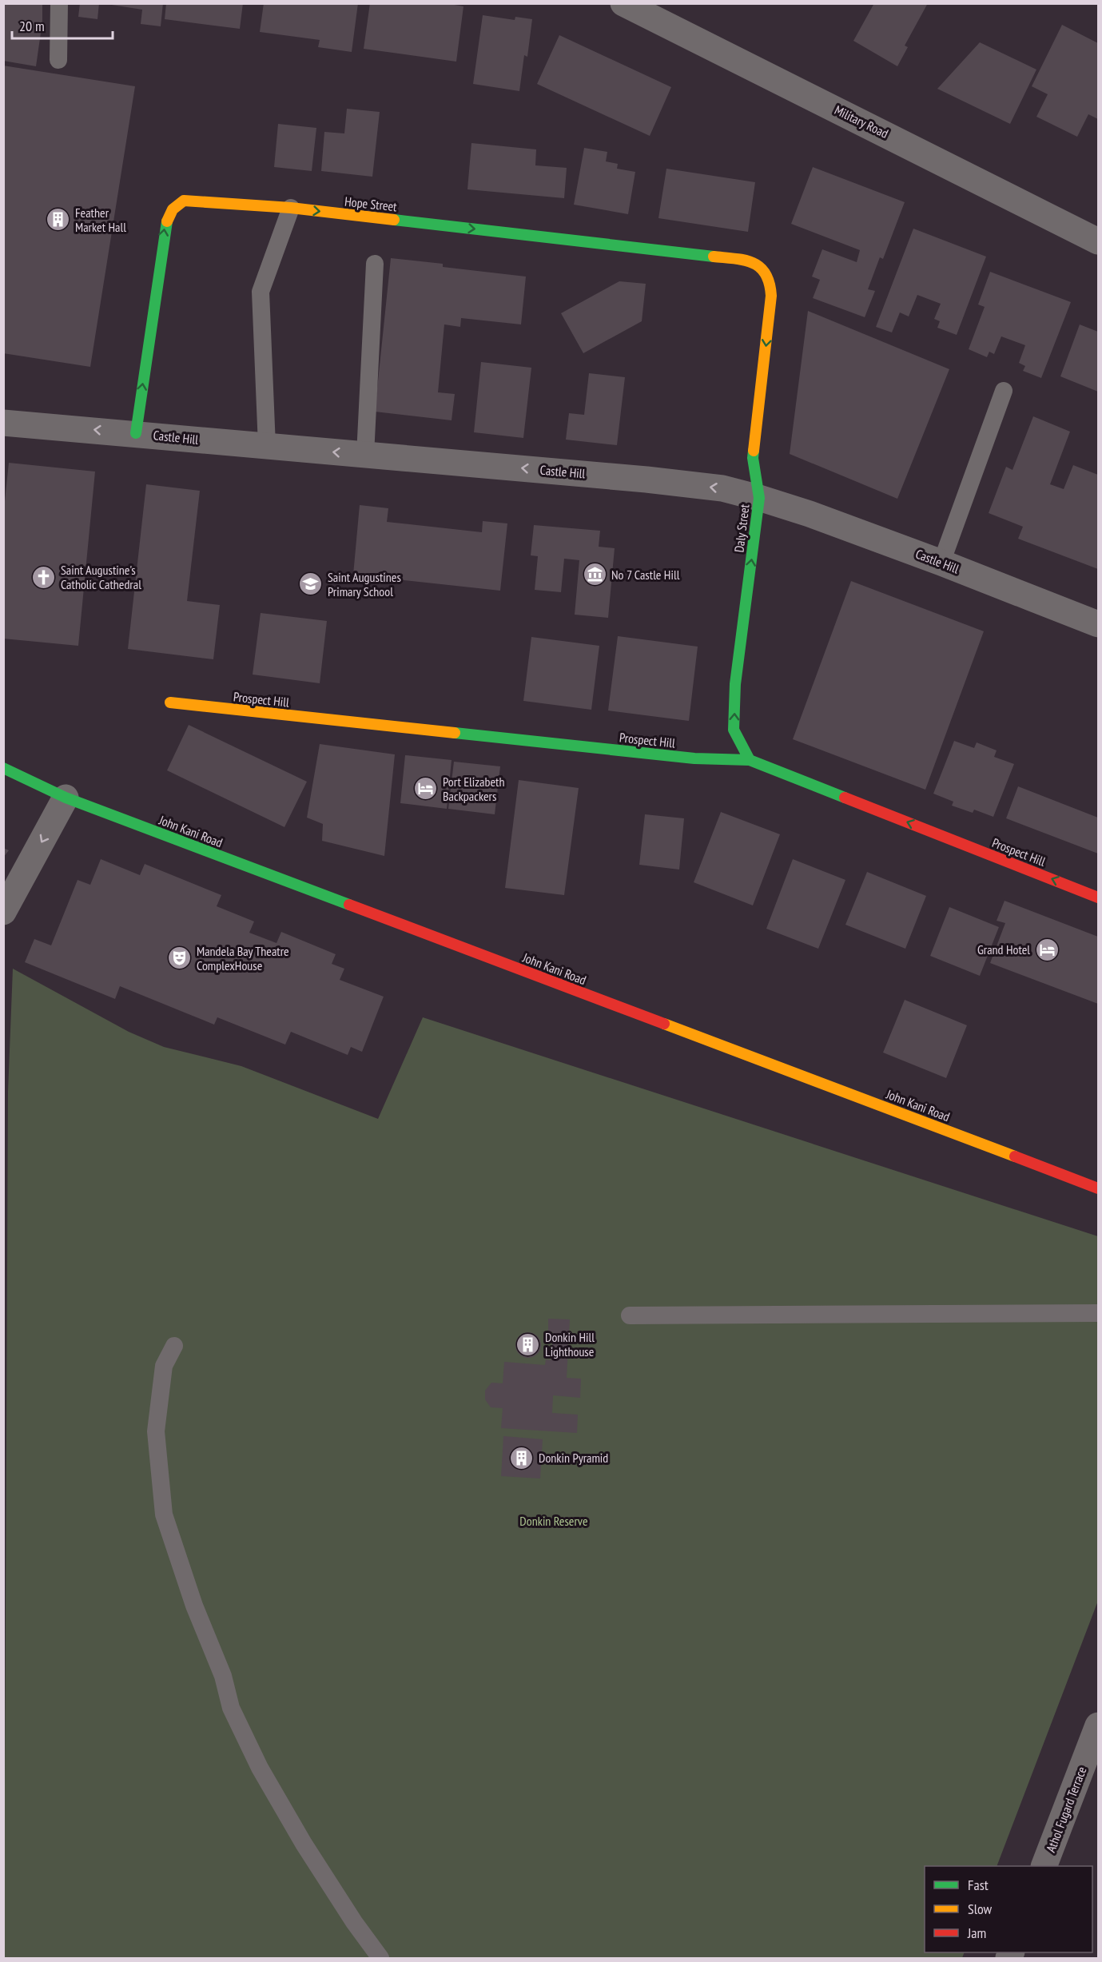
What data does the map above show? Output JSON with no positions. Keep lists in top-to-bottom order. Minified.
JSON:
{"streets":{"street":["Military Road","Hope Street","Castle Hill","Daly Street","Prospect Hill","John Kani Road","Athol Fugard Terrace"]},"crossings":[["Hope Street","Castle Hill"],["Hope Street","Daly Street"],["Castle Hill","Daly Street"],["Daly Street","Prospect Hill"]],"one_way":["Castle Hill","Prospect Hill"],"parks":["Donkin Reserve"],"places":{"building":["Feather Market Hall","Donkin Hill Lighthouse","Donkin Pyramid"],"museum":["No 7 Castle Hill"],"church":["Saint Augustine's Catholic Cathedral"],"school or university":["Saint Augustines Primary School"],"hotel":["Port Elizabeth Backpackers","Grand Hotel"],"theatre":["Mandela Bay Theatre ComplexHouse"]},"legend":["Fast","Slow","Jam"],"scale_bar":"20 m"}
